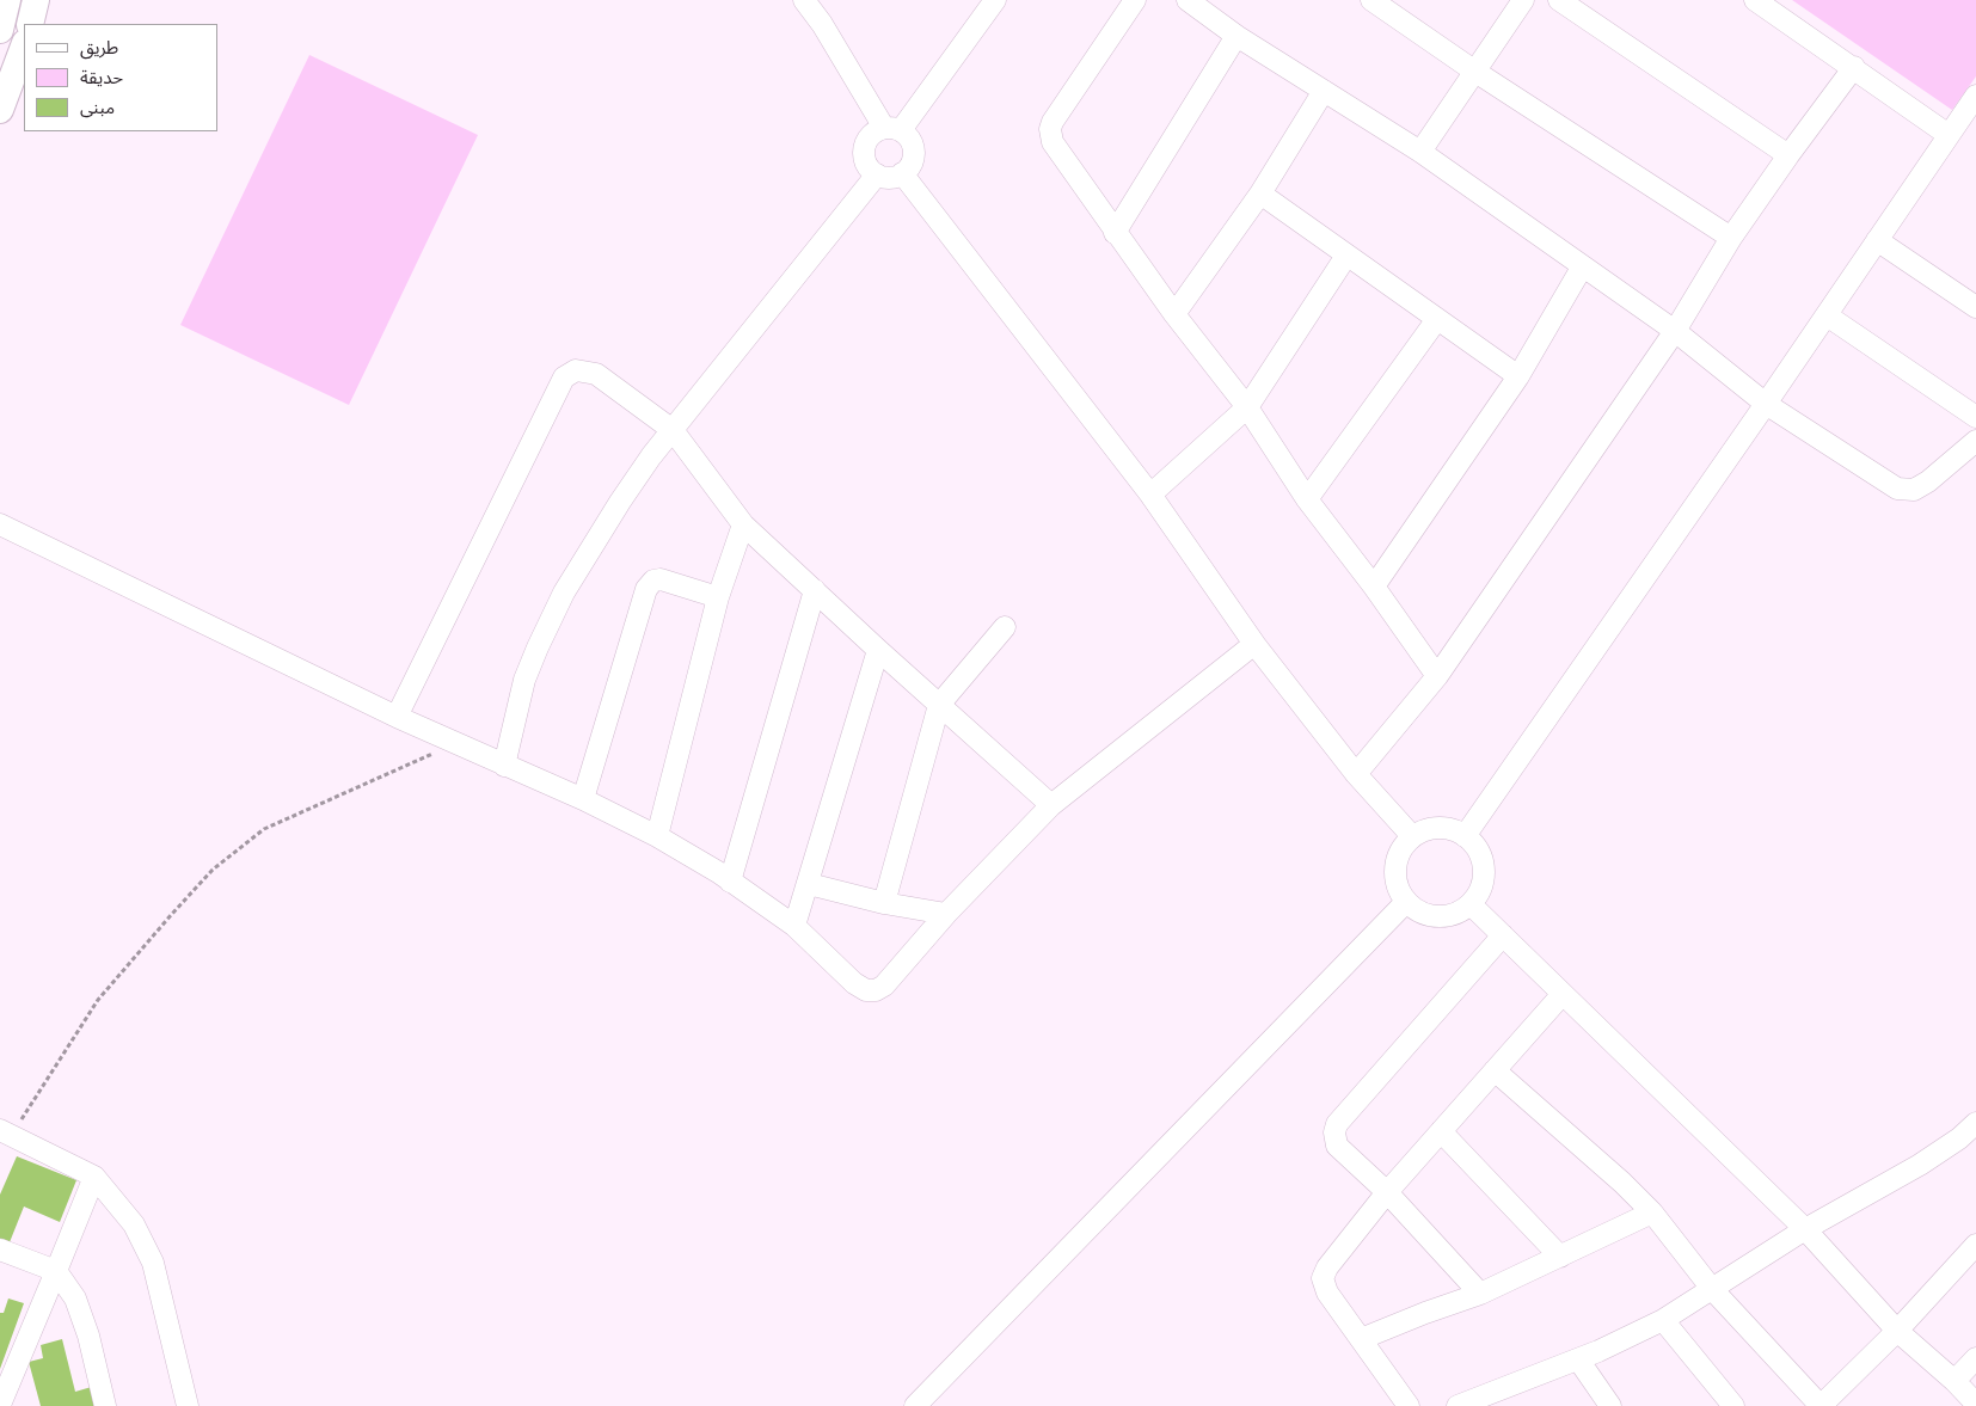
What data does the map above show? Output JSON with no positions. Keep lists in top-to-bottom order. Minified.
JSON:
{"legend":["طريق","حديقة","مبنى"]}
